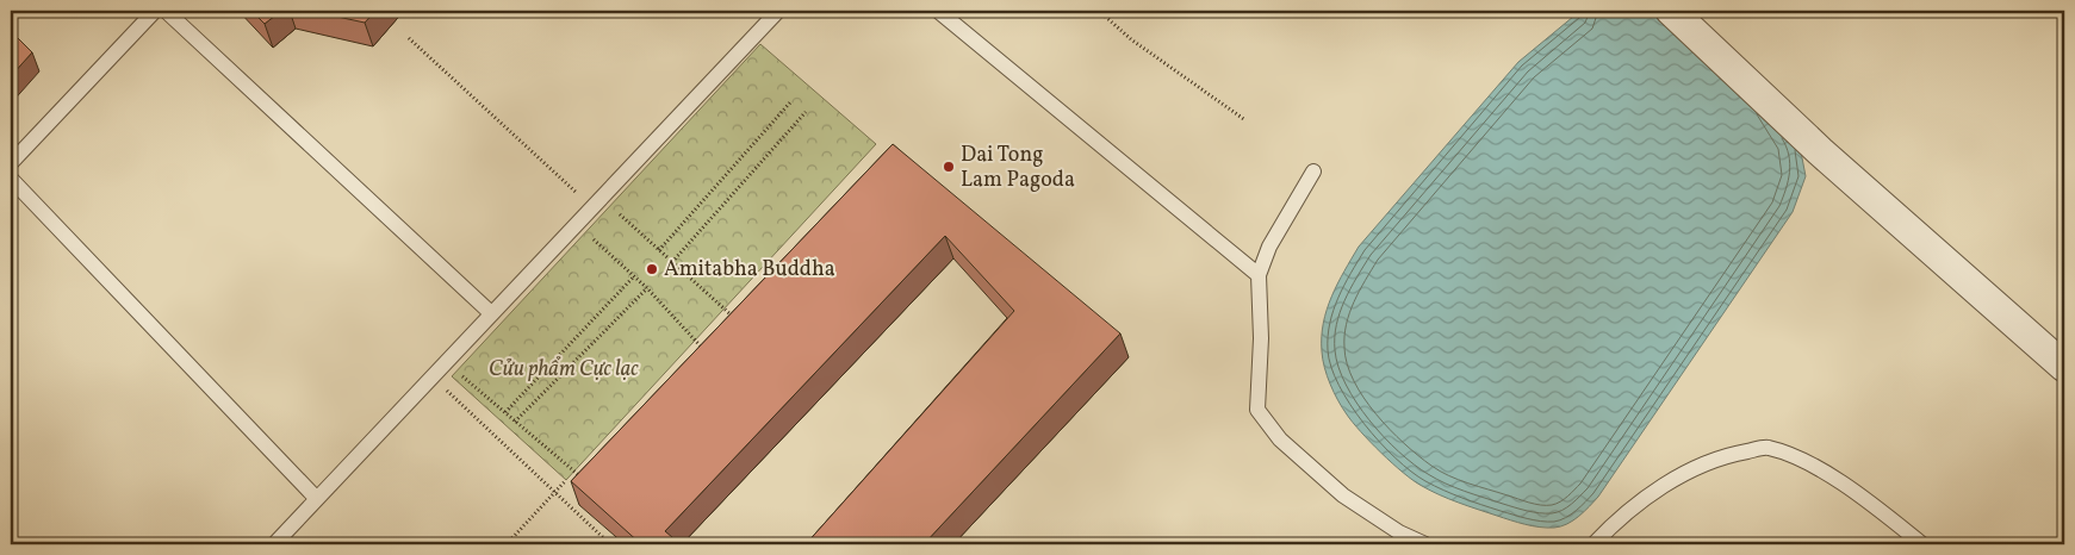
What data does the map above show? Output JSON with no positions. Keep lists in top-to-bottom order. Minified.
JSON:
{"parks":["Cửu phẩm Cực lạc"],"places":["Dai Tong Lam Pagoda","Amitabha Buddha"]}
